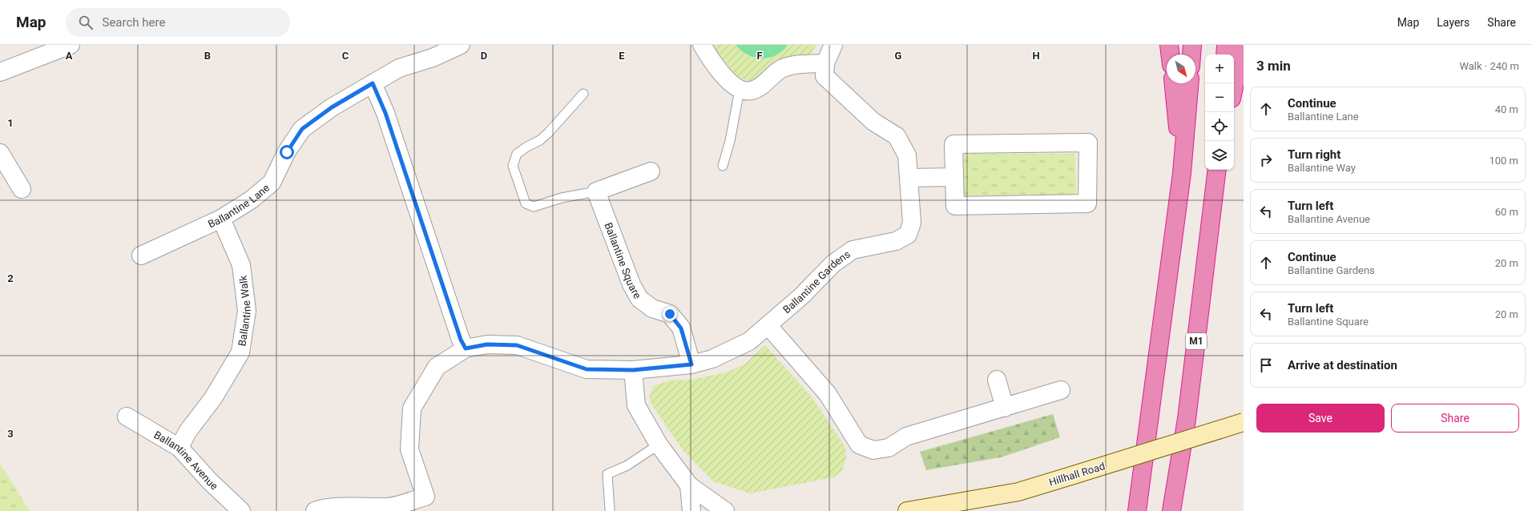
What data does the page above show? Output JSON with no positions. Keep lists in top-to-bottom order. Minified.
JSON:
{"streets":{"highway":["M1"],"main road":["Hillhall Road"],"street":["Ballantine Lane","Ballantine Square","Ballantine Gardens","Ballantine Walk","Ballantine Avenue"]},"crossings":[["Ballantine Lane","Ballantine Walk"],["Ballantine Square","Ballantine Gardens"],["Ballantine Walk","Ballantine Avenue"]],"north":"bottom right","page":{"header":"Map","search":"Search here","nav":["Map","Layers","Share"],"heading":["3 min","Walk · 240 m"],"map_buttons":["+","−"],"list":[["Continue","Ballantine Lane","40 m"],["Turn right","Ballantine Way","100 m"],["Turn left","Ballantine Avenue","60 m"],["Continue","Ballantine Gardens","20 m"],["Turn left","Ballantine Square","20 m"],"Arrive at destination"],"buttons":["Save","Share"]},"grid":{"columns":["A","B","C","D","E","F","G","H"],"rows":["1","2","3"]}}
